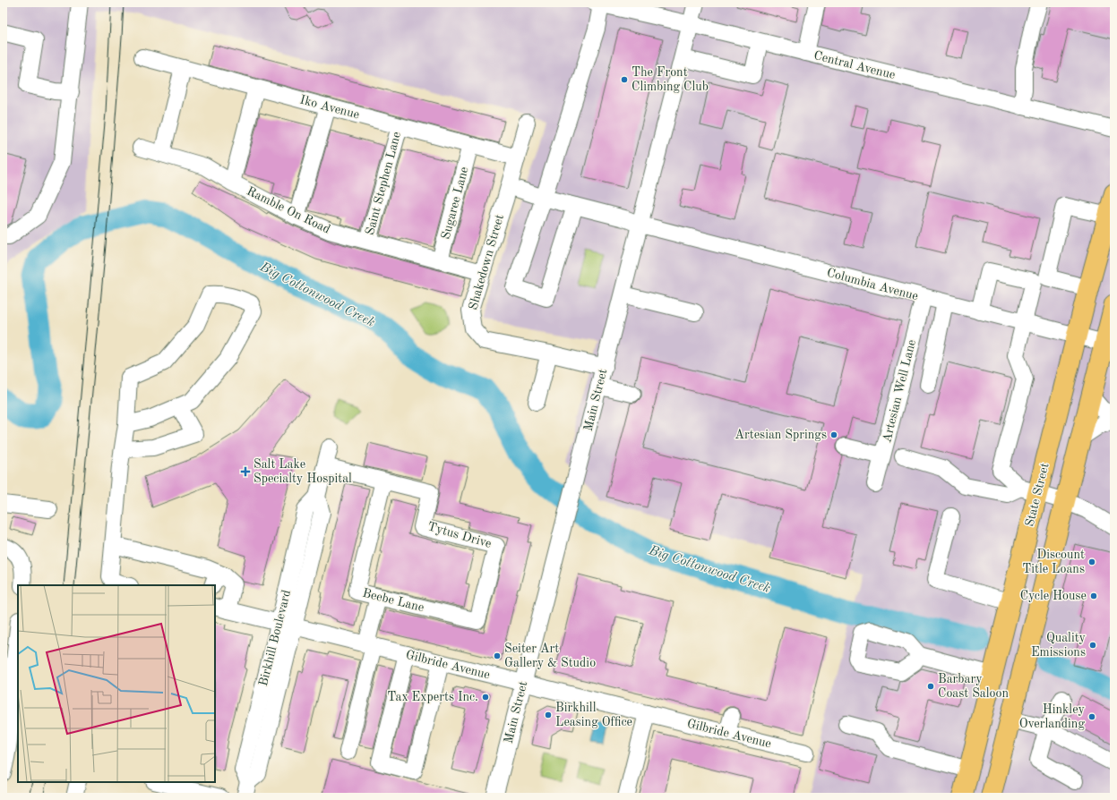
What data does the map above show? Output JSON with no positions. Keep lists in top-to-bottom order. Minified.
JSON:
{"streets":{"main road":["State Street"],"street":["Central Avenue","Iko Avenue","Saint Stephen Lane","Sugaree Lane","Ramble On Road","Shakedown Street","Columbia Avenue","Artesian Well Lane","Main Street","Tytus Drive","Beebe Lane","Birkhill Boulevard","Gilbride Avenue"]},"crossings":[["Central Avenue","Main Street"],["Iko Avenue","Saint Stephen Lane"],["Iko Avenue","Sugaree Lane"],["Iko Avenue","Shakedown Street"],["Saint Stephen Lane","Ramble On Road"],["Sugaree Lane","Ramble On Road"],["Ramble On Road","Shakedown Street"],["Shakedown Street","Columbia Avenue"],["Shakedown Street","Main Street"],["Columbia Avenue","Artesian Well Lane"],["Columbia Avenue","Main Street"],["Columbia Avenue","State Street"],["Main Street","Gilbride Avenue"],["Tytus Drive","Beebe Lane"],["Tytus Drive","Birkhill Boulevard"],["Birkhill Boulevard","Gilbride Avenue"]],"water":["Big Cottonwood Creek"],"places":{"other":["The Front Climbing Club","Artesian Springs","Discount Title Loans","Cycle House","Quality Emissions","Seiter Art Gallery & Studio","Barbary Coast Saloon","Tax Experts Inc.","Birkhill Leasing Office","Hinkley Overlanding"],"health":["Salt Lake Specialty Hospital"]}}
